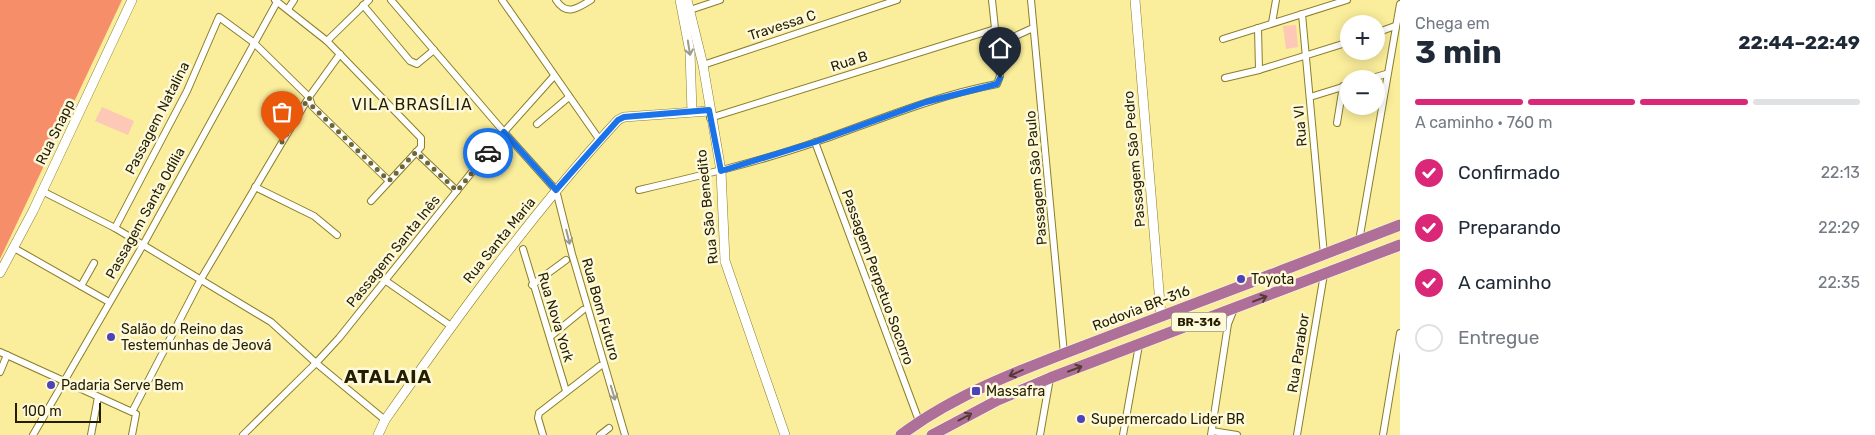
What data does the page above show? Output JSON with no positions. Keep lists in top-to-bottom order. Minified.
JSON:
{"streets":{"highway":["Rodovia BR-316","BR-316"],"street":["Travessa C","Rua B","Passagem Natalina","Rua VI","Rua Snapp","Passagem São Pedro","Passagem São Paulo","Rua São Benedito","Passagem Santa Odília","Rua Santa Maria","Passagem Santa Inês","Passagem Perpetuo Socorro","Rua Bom Futuro","Rua Nova York","Rua Parabor"]},"crossings":[["Travessa C","Rua São Benedito"],["Rua B","Rua São Benedito"],["Rua B","Rua Santa Maria"],["Passagem Natalina","Passagem Santa Odília"],["Rua VI","Rodovia BR-316"],["Passagem São Pedro","Rodovia BR-316"],["Passagem São Paulo","Rodovia BR-316"],["Rua São Benedito","Rua Santa Maria"],["Rua Santa Maria","Rua Bom Futuro"],["Passagem Perpetuo Socorro","Rodovia BR-316"],["BR-316","Rua Parabor"]],"one_way":["Rua Bom Futuro"],"districts":["VILA BRASÍLIA","ATALAIA"],"places":{"other":["Toyota","Salão do Reino das Testemunhas de Jeová","Padaria Serve Bem","Supermercado Lider BR"],"transit":["Massafra"]},"scale_bar":"100 m","page":{"heading":["3 min","Chega em","22:44–22:49"],"map_buttons":["+","−"],"bar":"A caminho · 760 m","list":[["Confirmado","22:13"],["Preparando","22:29"],["A caminho","22:35"],"Entregue"],"scale":"100 m"}}
